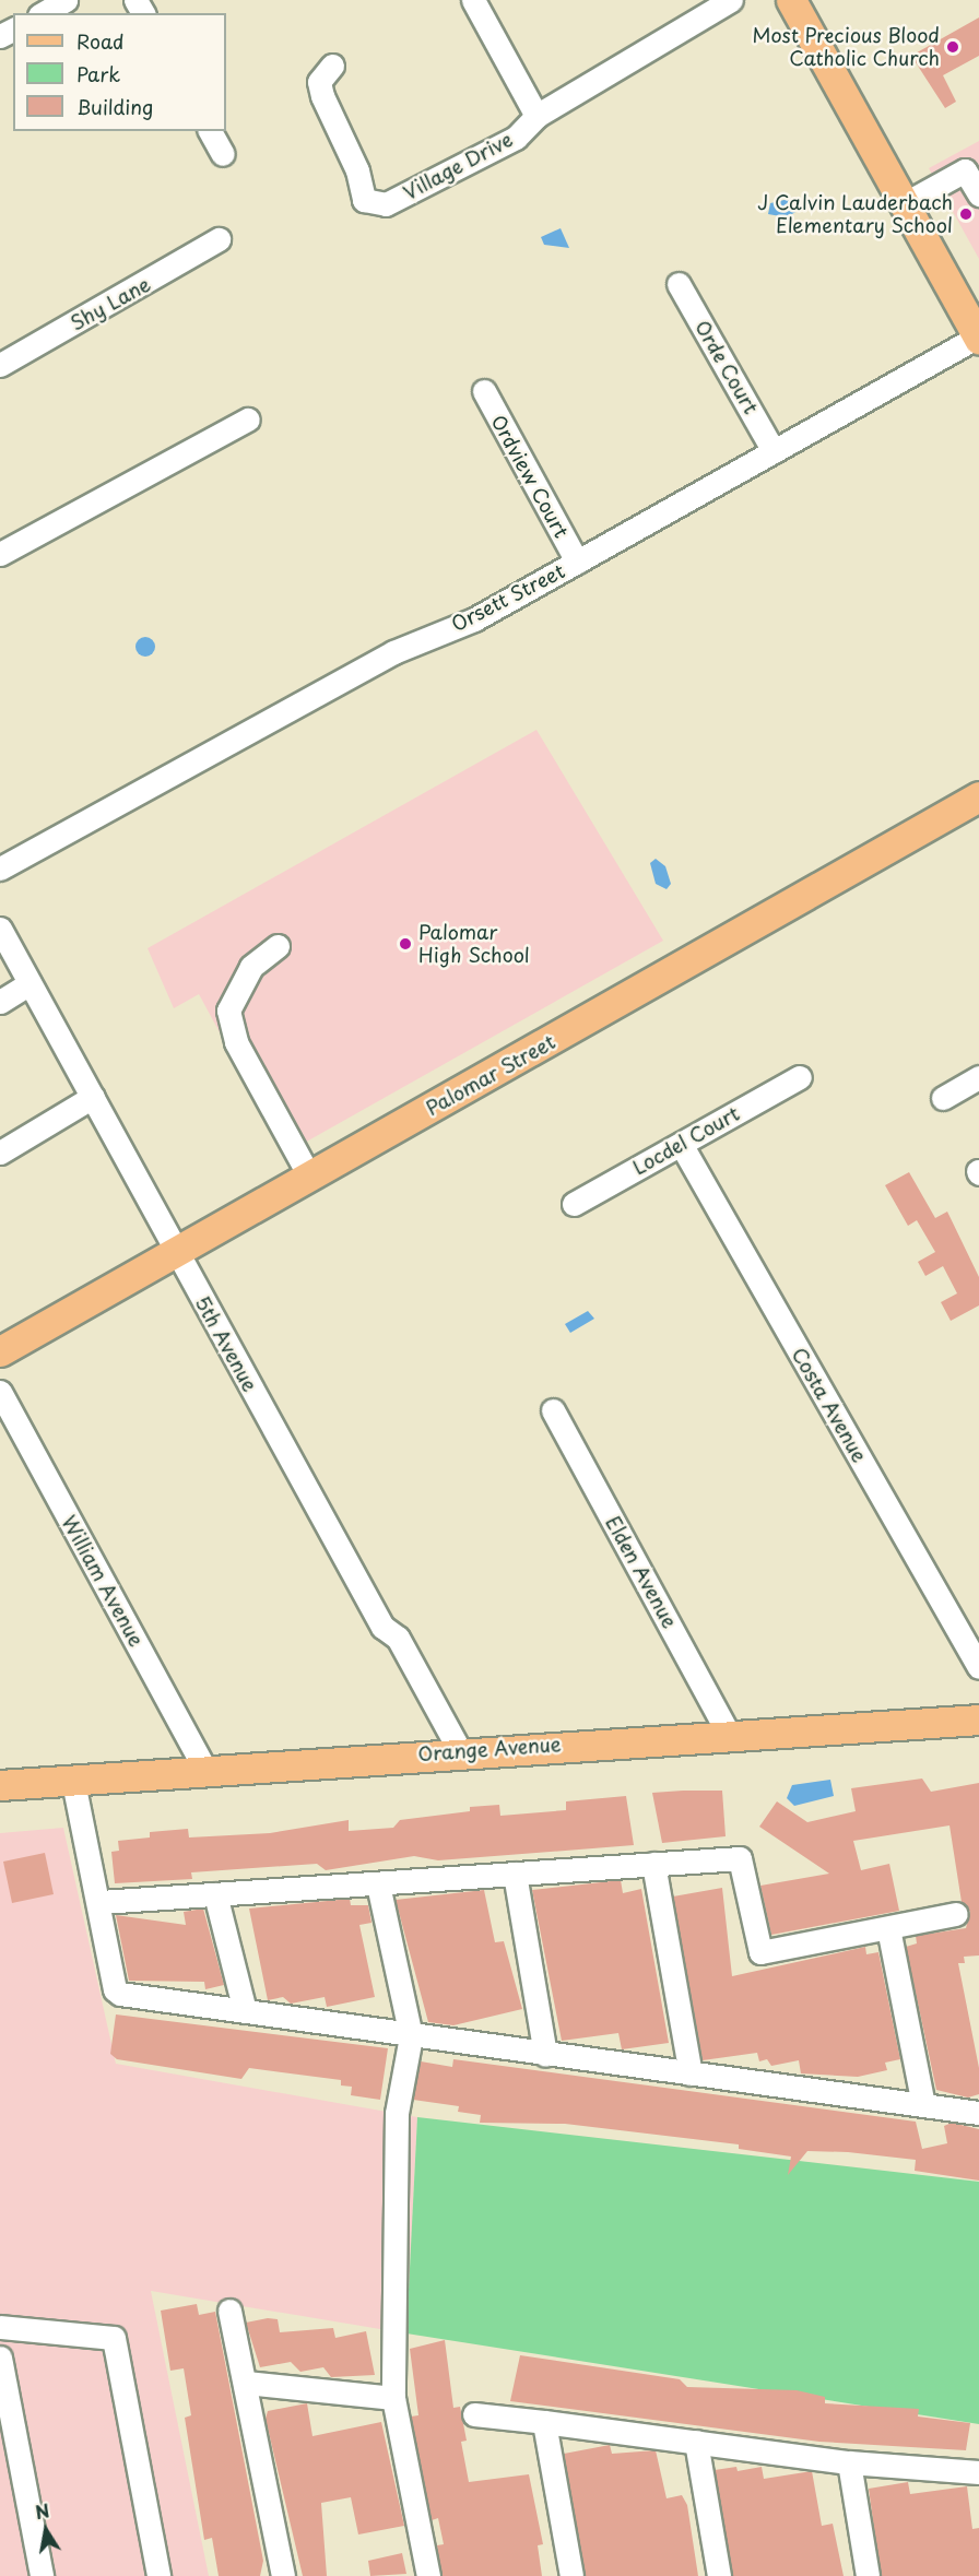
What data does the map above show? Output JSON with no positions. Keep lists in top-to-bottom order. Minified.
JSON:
{"streets":{"main road":["Palomar Street","Orange Avenue"],"street":["Village Drive","Shy Lane","Orde Court","Ordview Court","Orsett Street","Locdel Court","5th Avenue","Costa Avenue","Elden Avenue","William Avenue"]},"crossings":[["Orde Court","Orsett Street"],["Ordview Court","Orsett Street"],["Palomar Street","5th Avenue"],["Locdel Court","Costa Avenue"],["5th Avenue","Orange Avenue"],["Elden Avenue","Orange Avenue"],["William Avenue","Orange Avenue"]],"places":["Most Precious Blood Catholic Church","J Calvin Lauderbach Elementary School","Palomar High School"],"legend":["Road","Park","Building"],"north":"top"}
